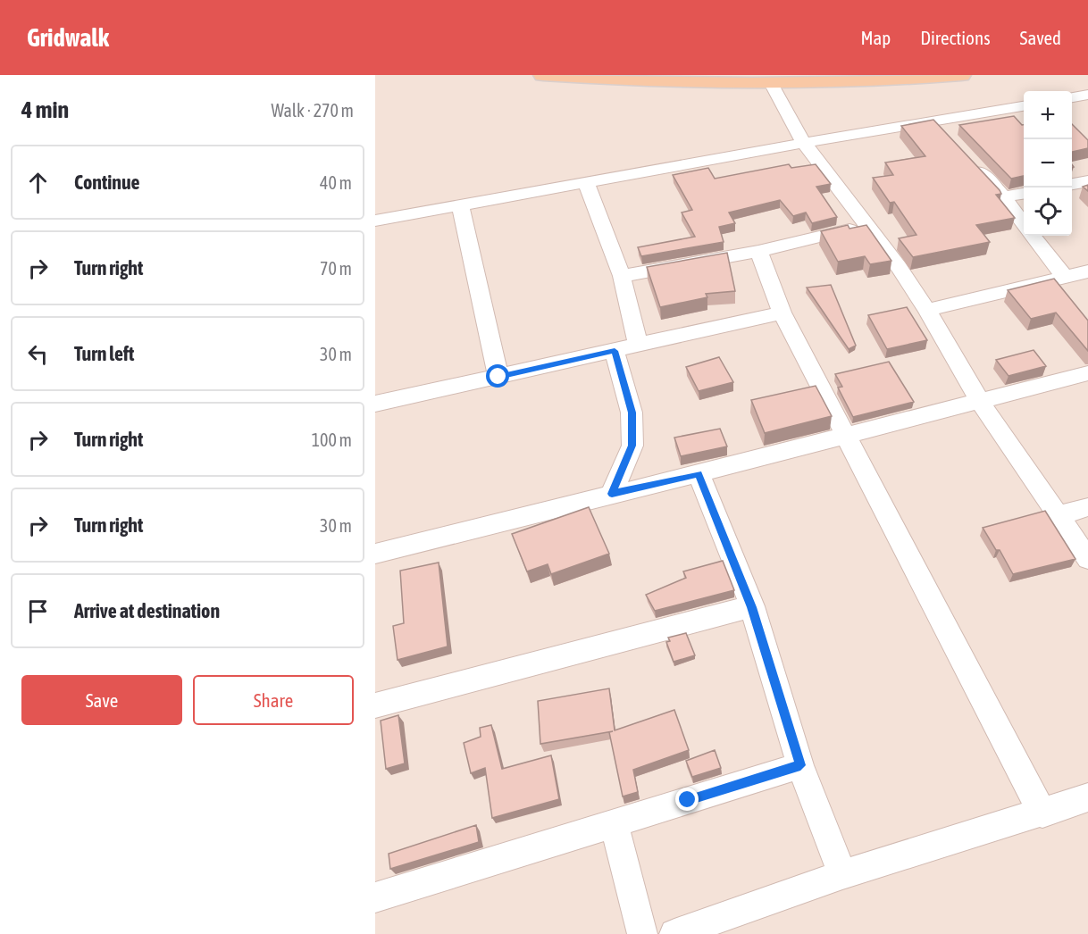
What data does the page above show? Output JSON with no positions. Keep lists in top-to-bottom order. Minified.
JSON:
{"page":{"header":"Gridwalk","nav":["Map","Directions","Saved"],"heading":["4 min","Walk · 270 m"],"map_buttons":["+","−"],"list":[["Continue","40 m"],["Turn right","70 m"],["Turn left","30 m"],["Turn right","100 m"],["Turn right","30 m"],"Arrive at destination"],"buttons":["Save","Share"]}}
